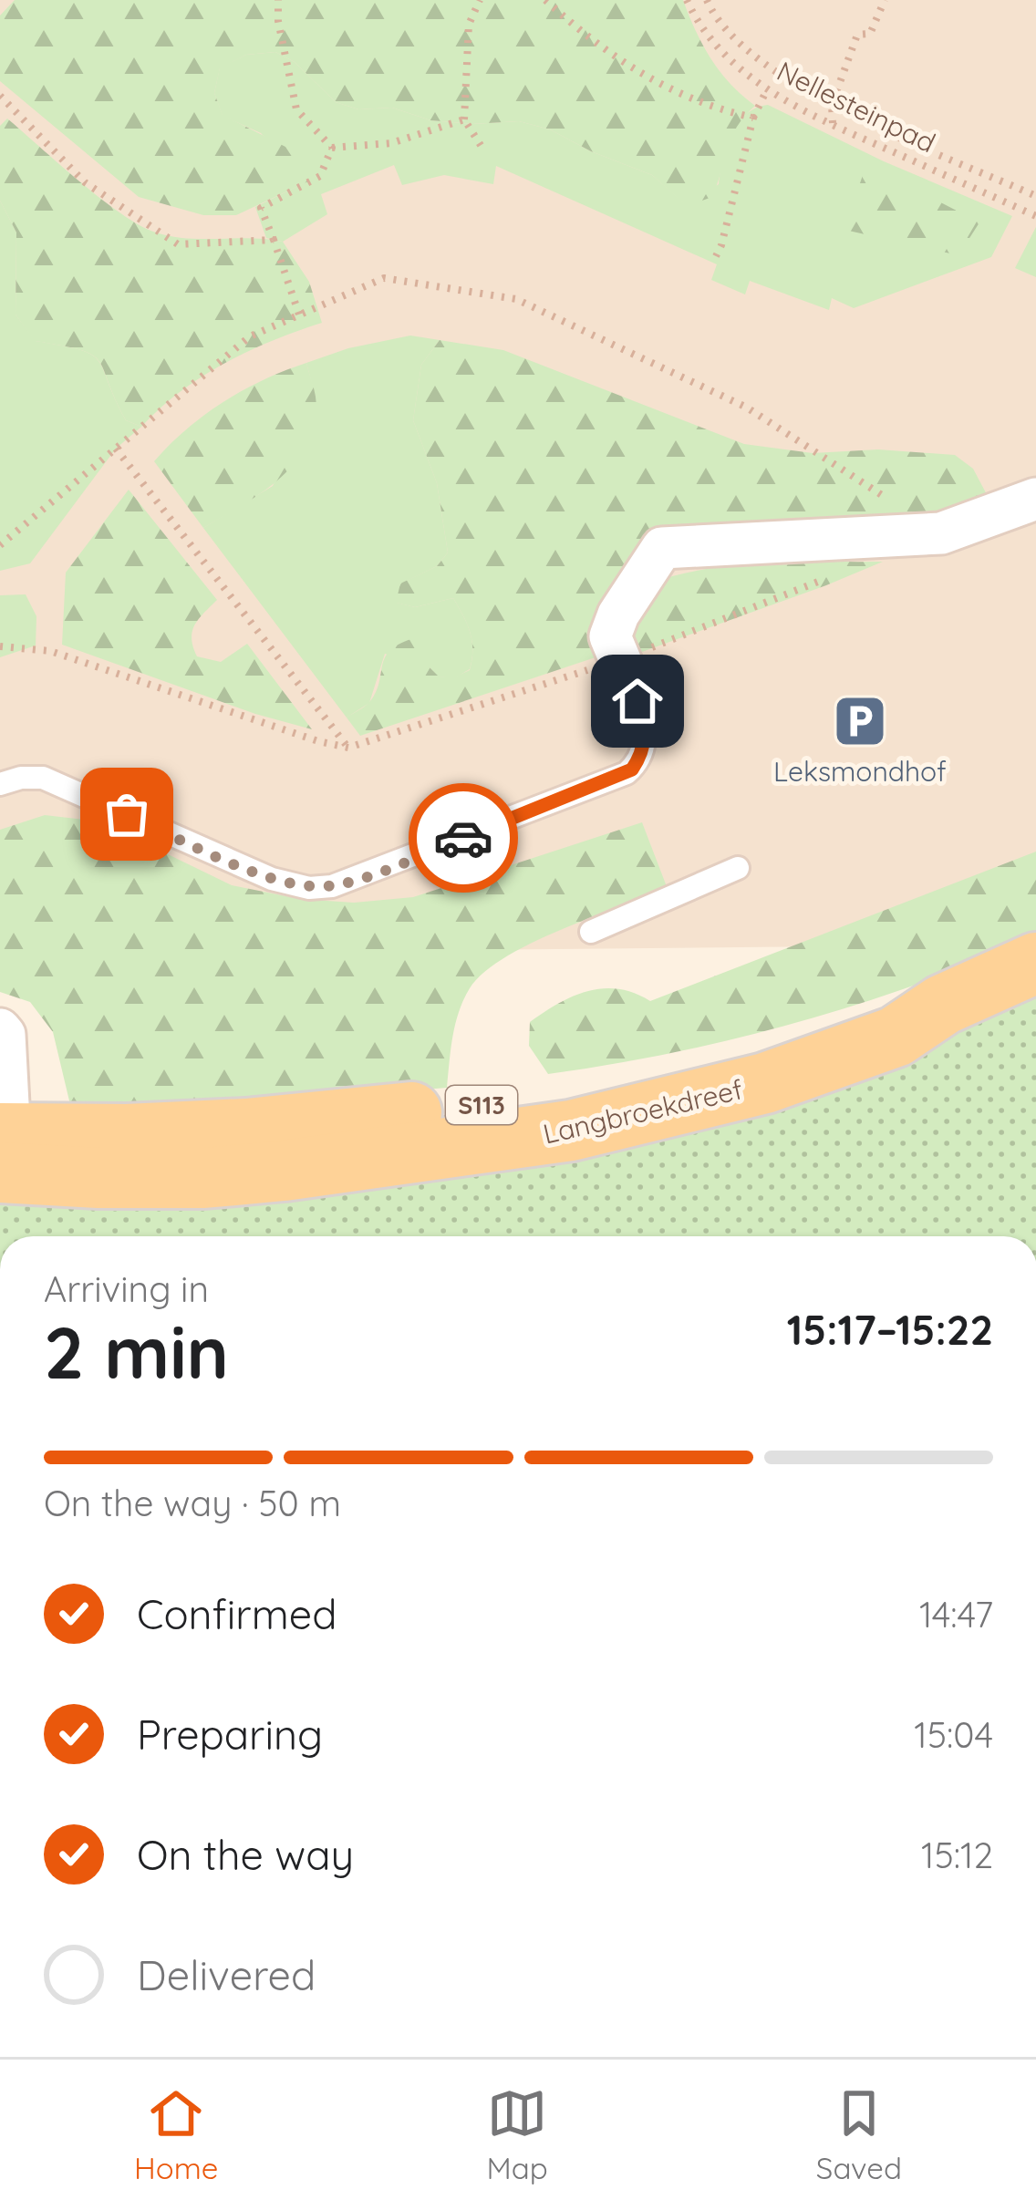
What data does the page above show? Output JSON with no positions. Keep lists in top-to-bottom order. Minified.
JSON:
{"streets":{"main road":["S113","Langbroekdreef"],"path":["Nellesteinpad"]},"places":{"parking":["Leksmondhof"]},"page":{"heading":["2 min","Arriving in","15:17–15:22"],"bar":"On the way · 50 m","list":[["Confirmed","14:47"],["Preparing","15:04"],["On the way","15:12"],"Delivered"],"tabs":["Home","Map","Saved"]}}
